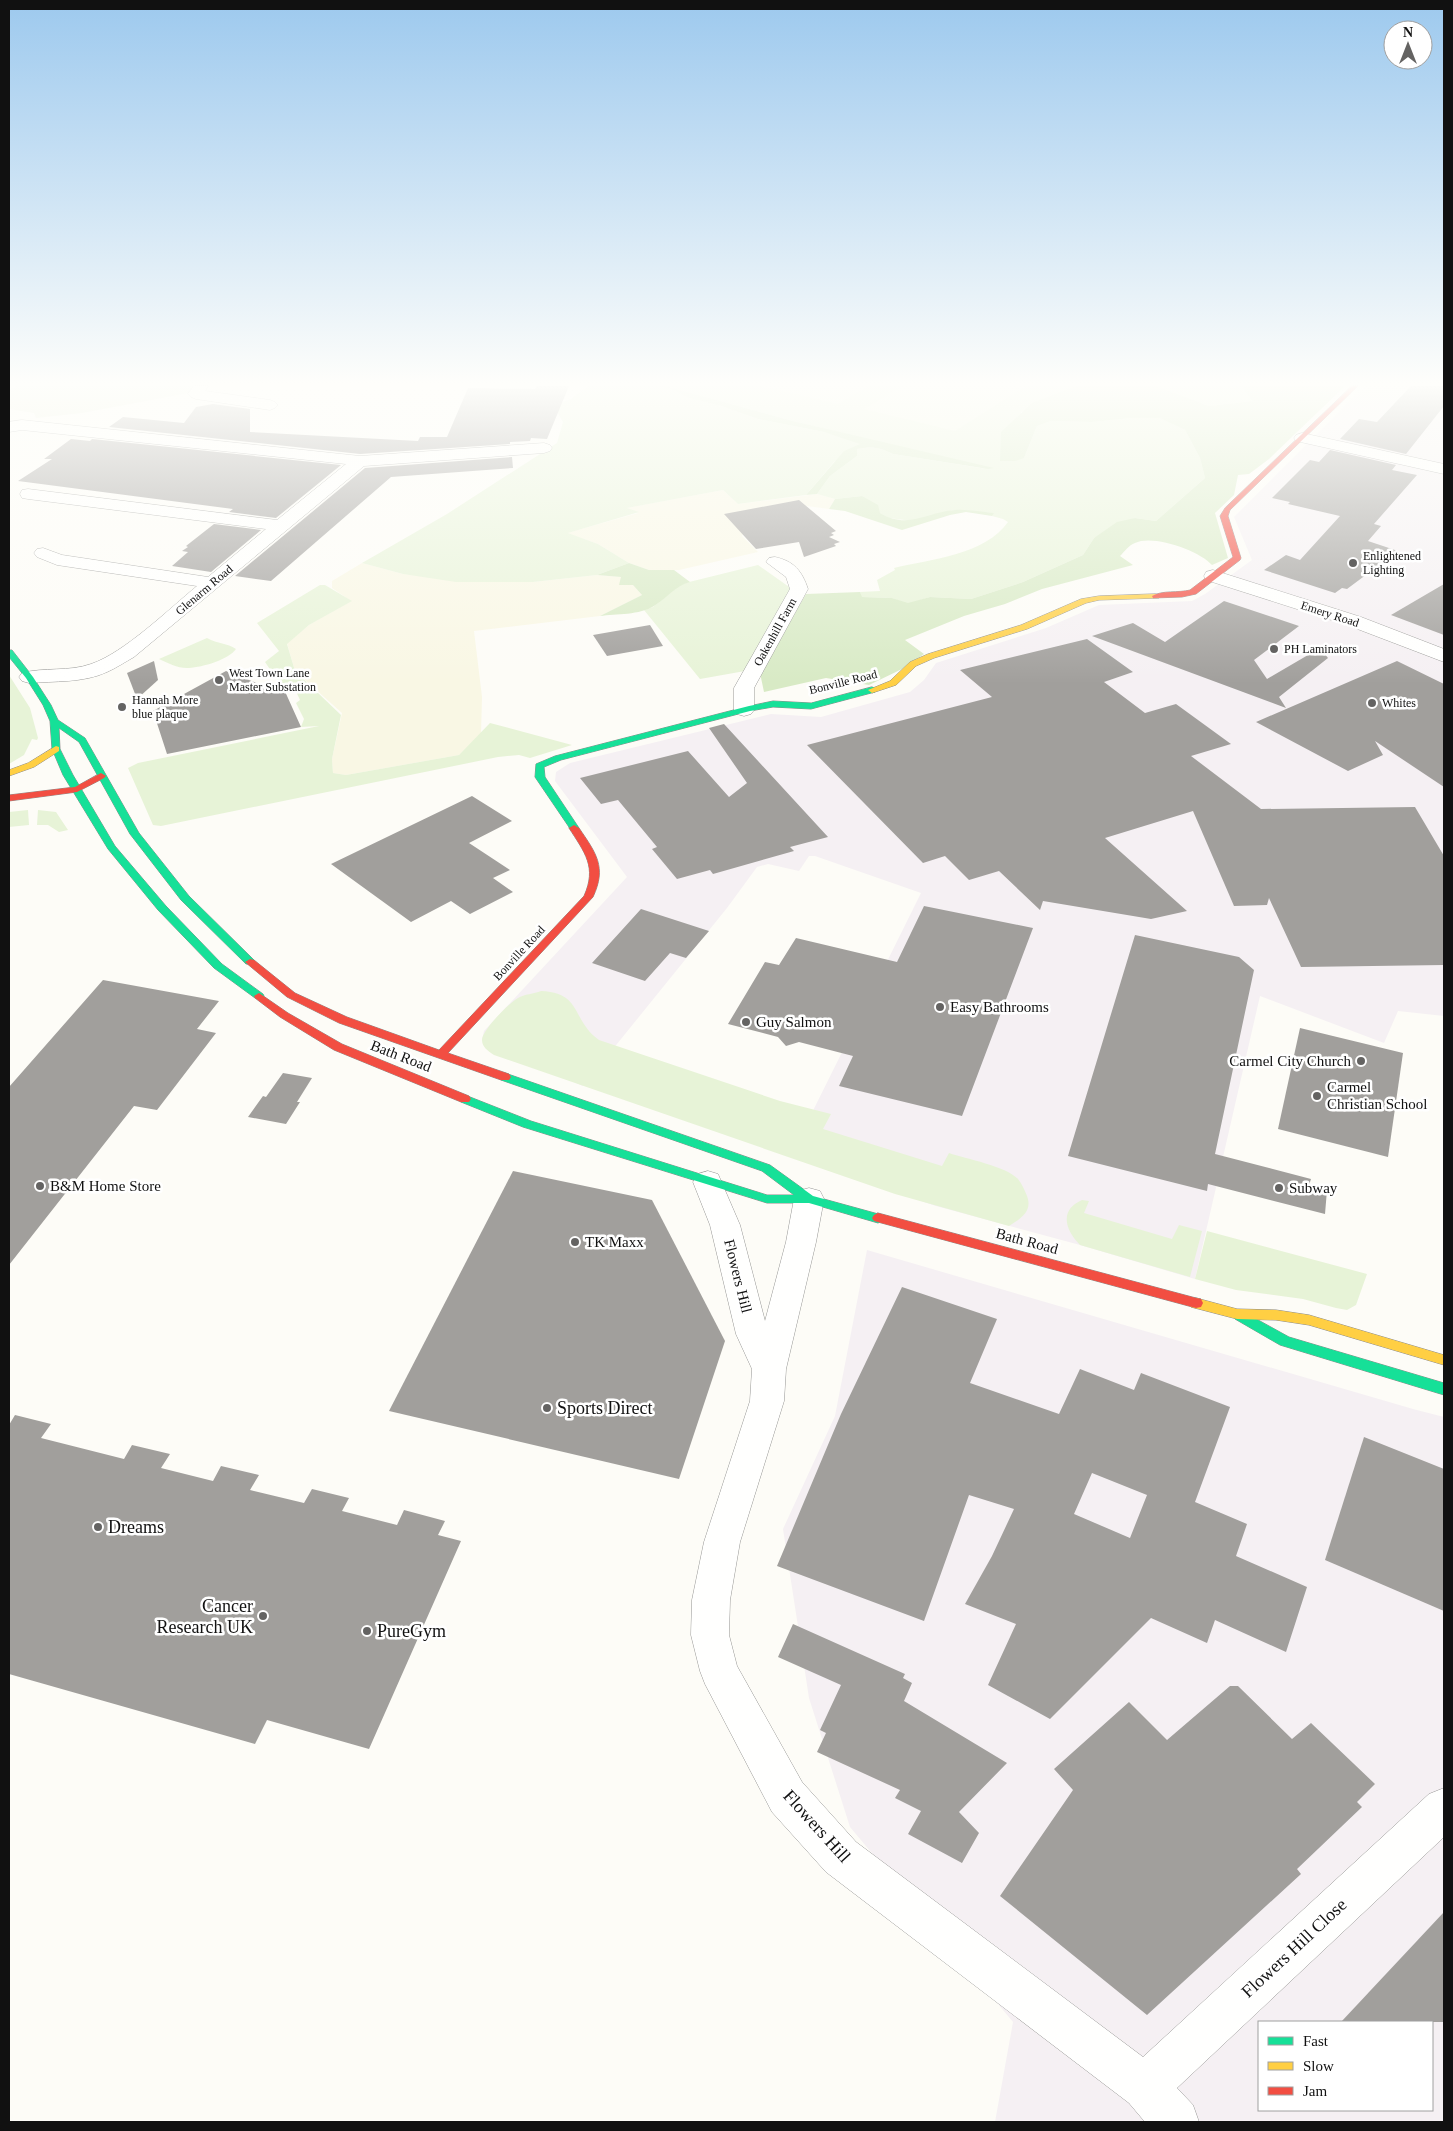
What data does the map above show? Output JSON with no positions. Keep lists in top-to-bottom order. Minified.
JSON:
{"streets":{"main road":["Bonville Road","Bath Road"],"street":["Glenarm Road","Emery Road","Oakenhill Farm","Flowers Hill","Flowers Hill Close"]},"crossings":[["Emery Road","Bonville Road"],["Oakenhill Farm","Bonville Road"],["Bonville Road","Bath Road"],["Bath Road","Flowers Hill"],["Flowers Hill","Flowers Hill Close"]],"places":["Enlightened Lighting","PH Laminators","West Town Lane Master Substation","Whites","Hannah More blue plaque","Easy Bathrooms","Guy Salmon","Carmel City Church","Carmel Christian School","B&M Home Store","Subway","TK Maxx","Sports Direct","Dreams","Cancer Research UK","PureGym"],"legend":["Fast","Slow","Jam"],"north":"top"}
